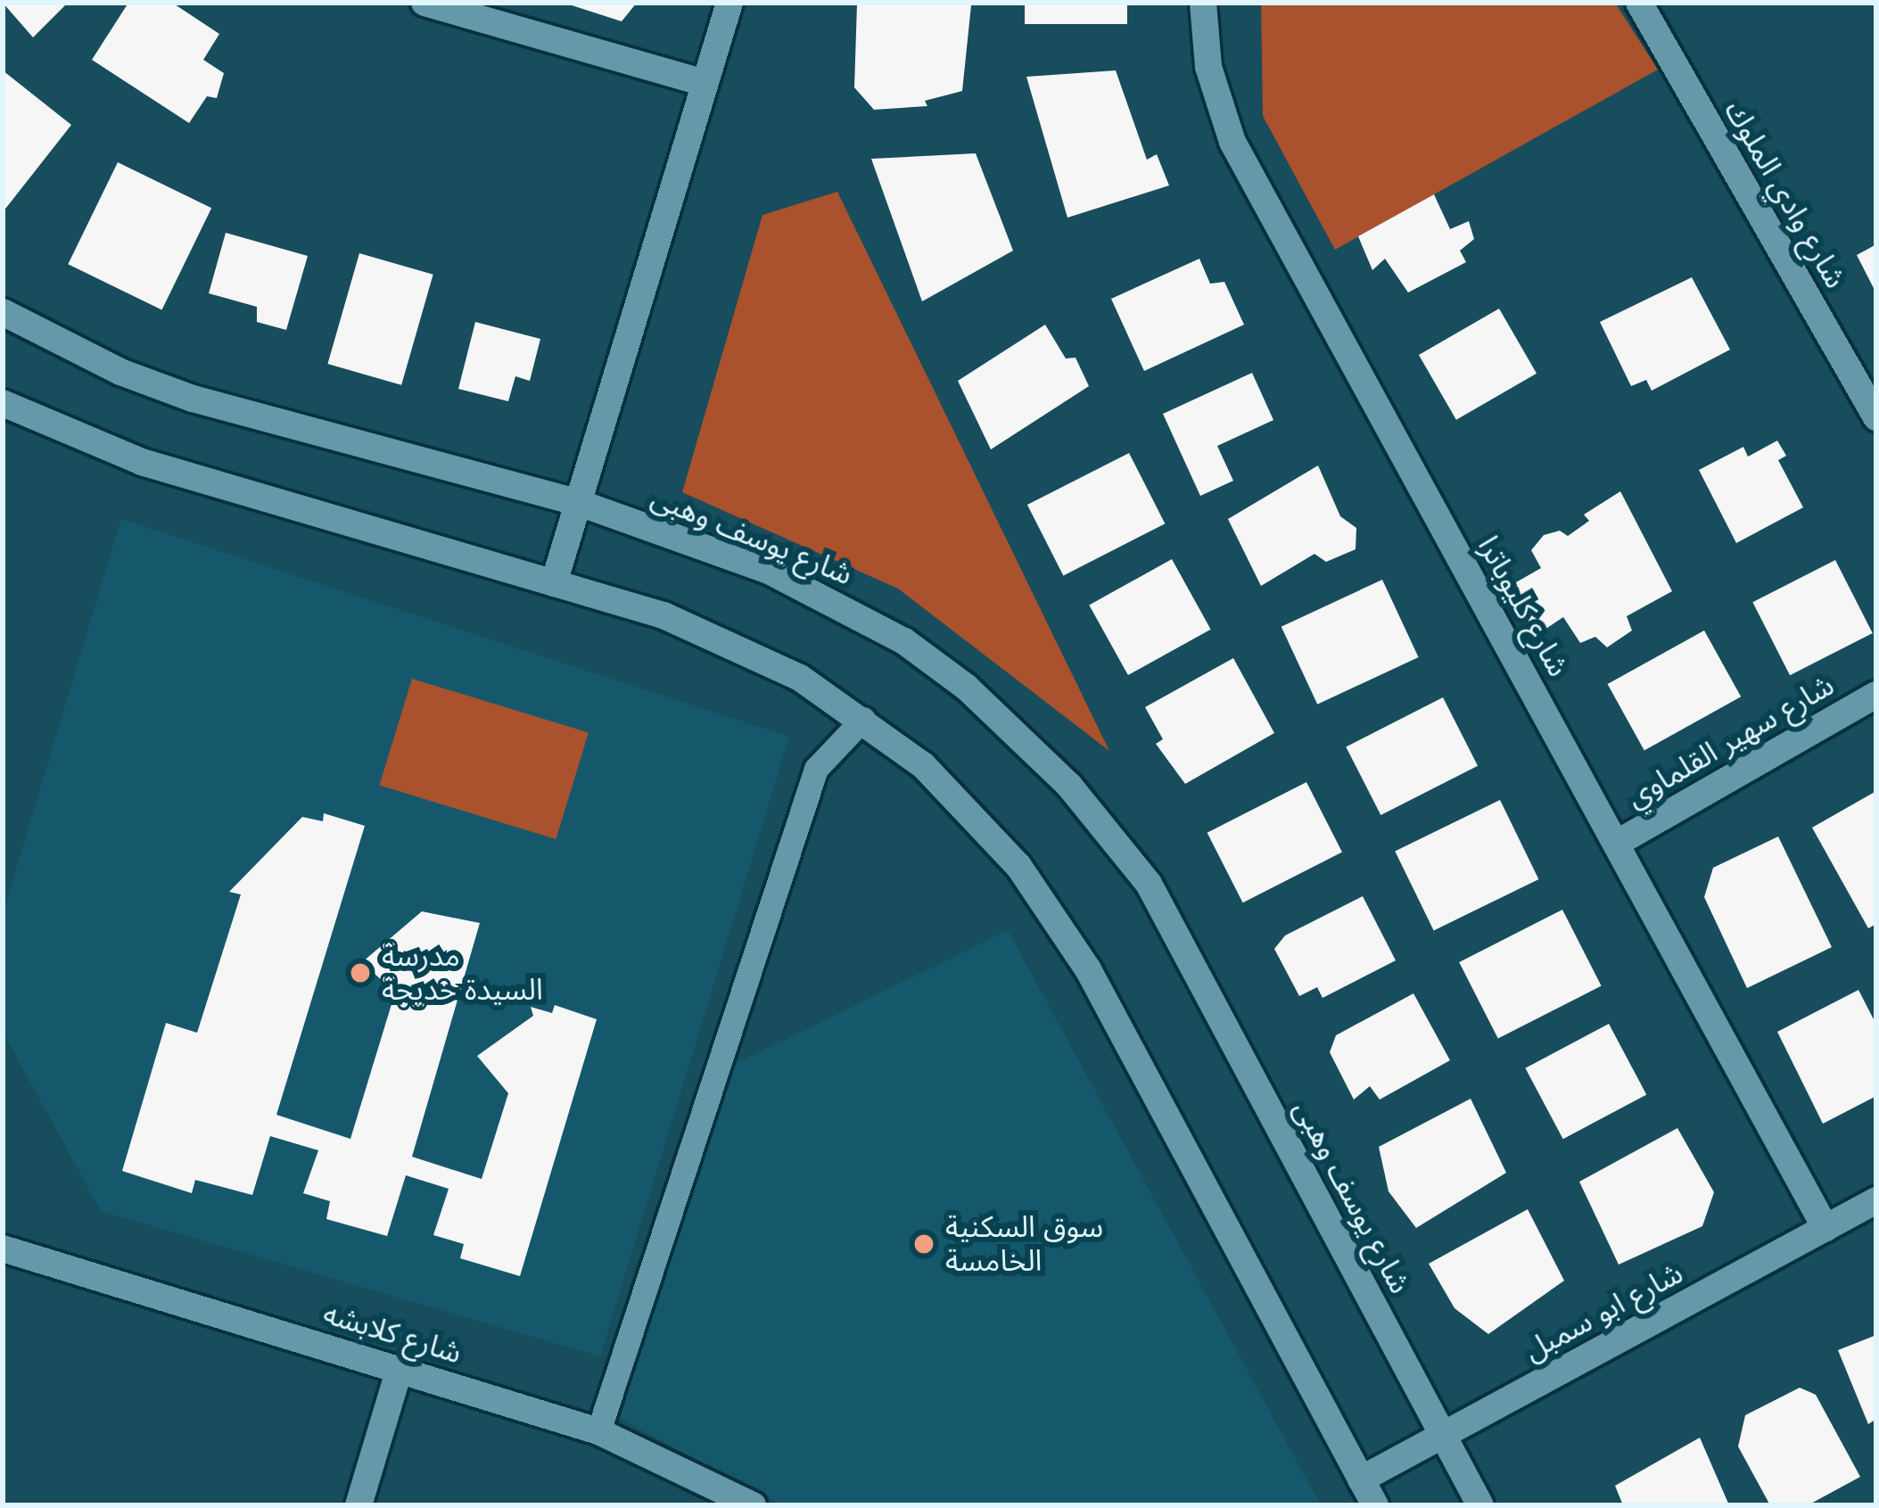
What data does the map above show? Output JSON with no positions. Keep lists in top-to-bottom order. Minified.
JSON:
{"streets":{"street":["شارع وادي الملوك","شارع يوسف وهبى","شارع كليوباترا","شارع سهير القلماوي","شارع ابو سمبل","شارع كلابشه"]},"crossings":[["شارع يوسف وهبى","شارع ابو سمبل"],["شارع كليوباترا","شارع سهير القلماوي"],["شارع كليوباترا","شارع ابو سمبل"]],"places":["مدرسة السيدة خديجة","سوق السكنية الخامسة"]}
